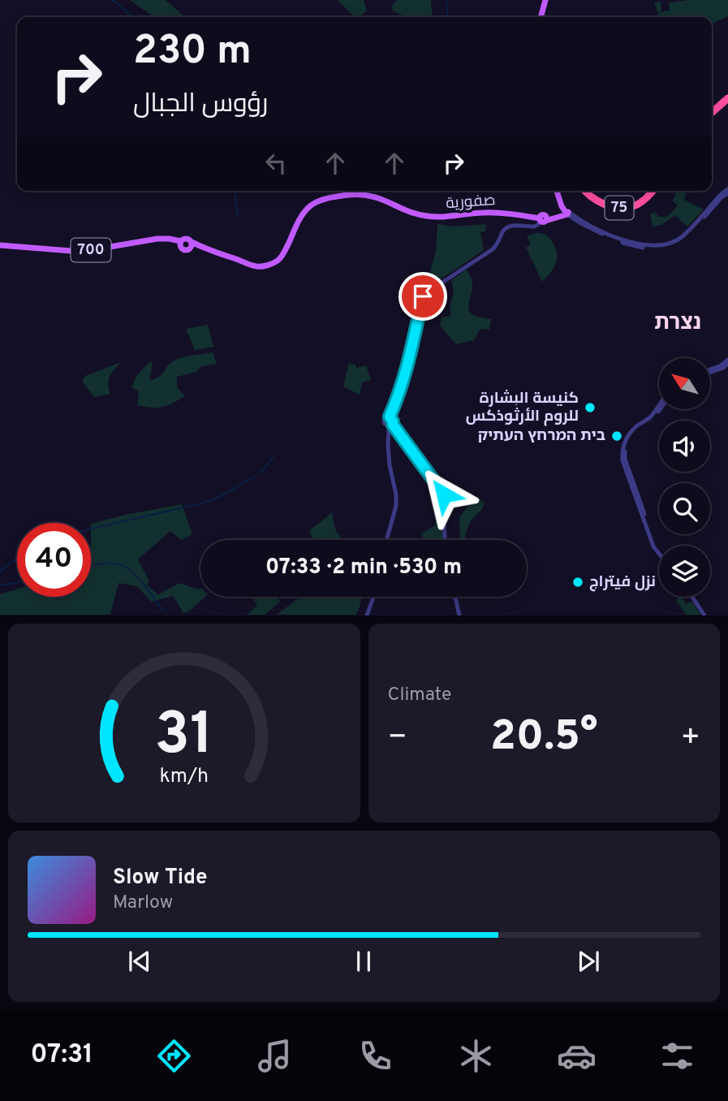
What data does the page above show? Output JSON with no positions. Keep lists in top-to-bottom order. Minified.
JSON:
{"streets":{"highway":["75"],"main road":["صفورية","700"]},"crossings":[["صفورية","700"]],"districts":["נצרת"],"places":["كنيسة البشارة للروم الأرثوذكس","בית המרחץ העתיק","نزل فيتراج"],"north":"top left","page":{"turn":["230 m","رؤوس الجبال"],"limit":"40","trip":"07:33 · 2 min · 530 m","tile":"Climate","heat":["−","20.5°","+"],"song":["Slow Tide","Marlow"],"tabs":"07:31","gauge":["31","km/h"]}}
